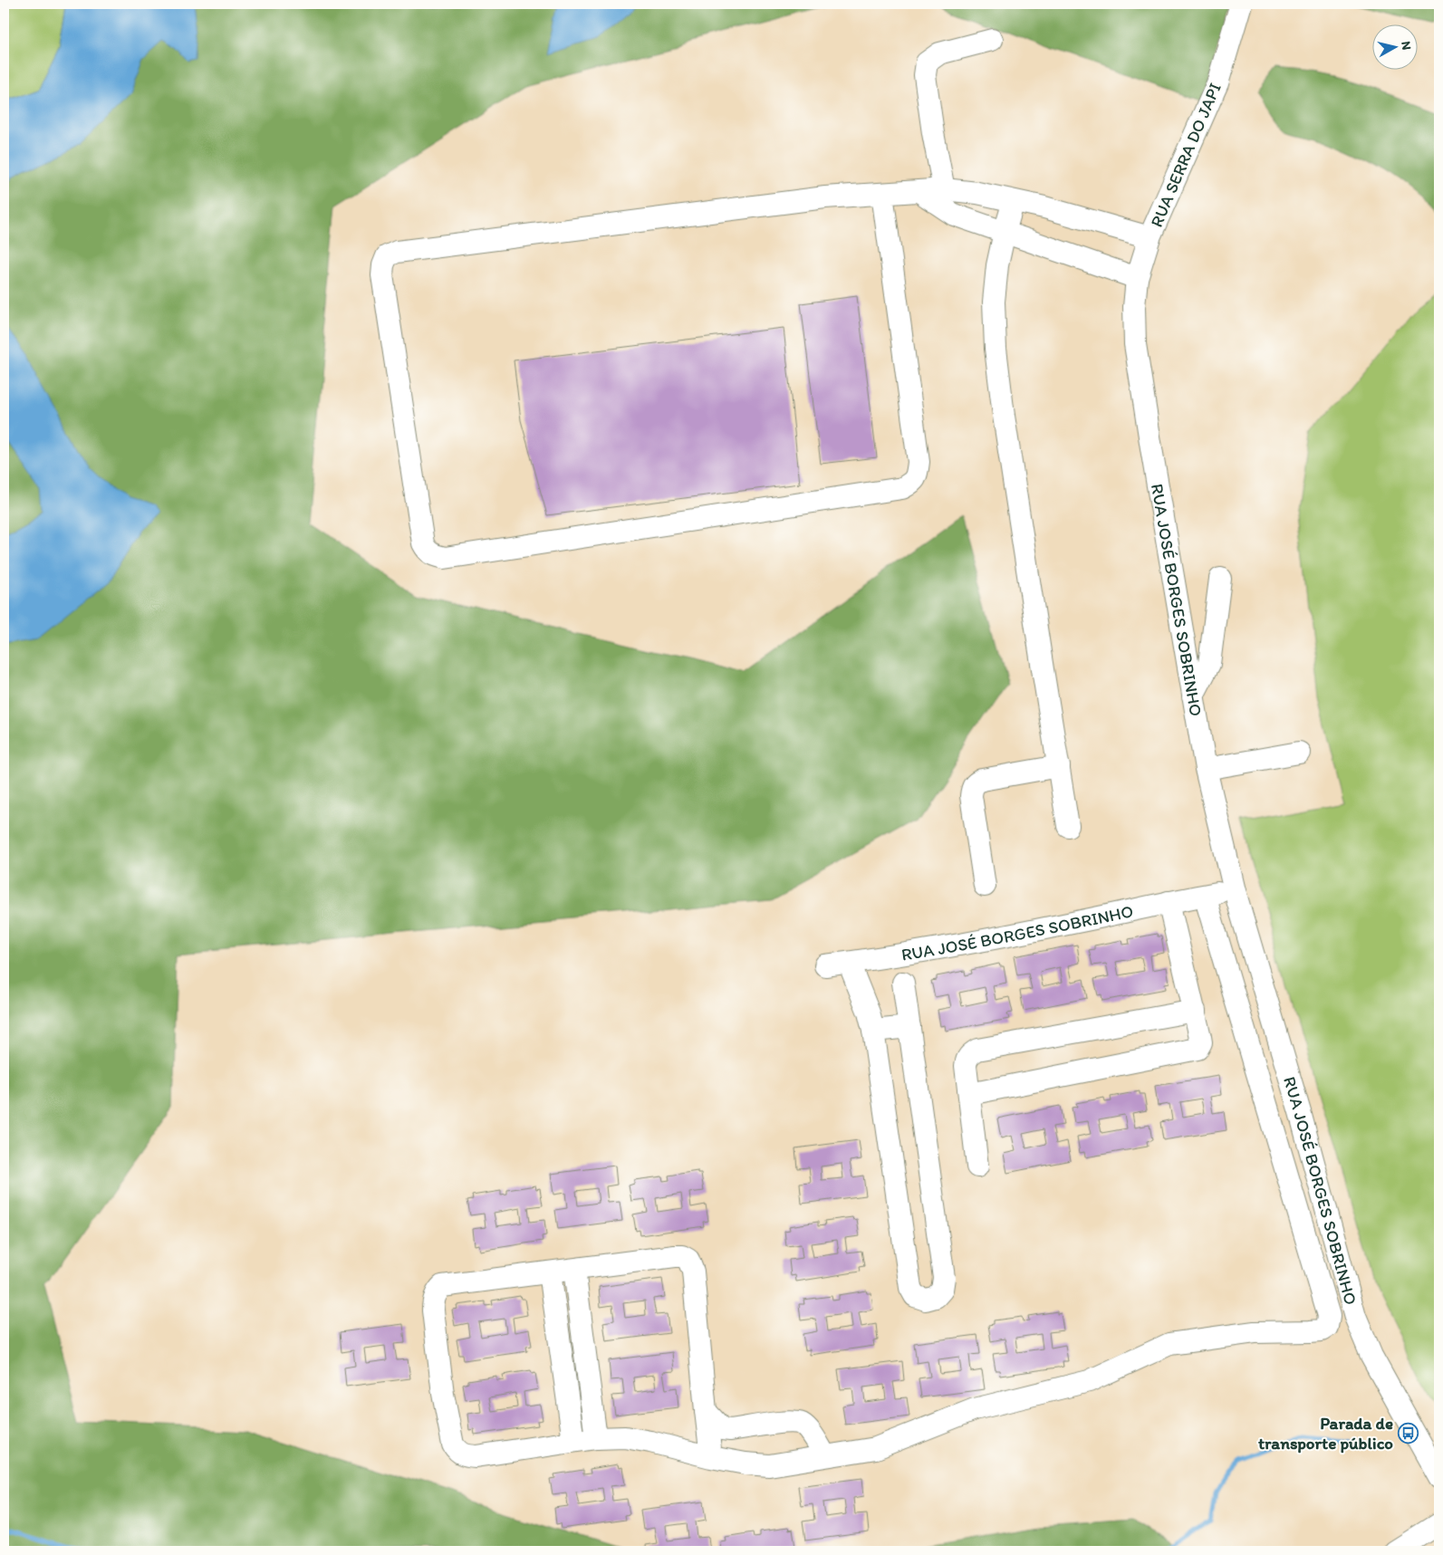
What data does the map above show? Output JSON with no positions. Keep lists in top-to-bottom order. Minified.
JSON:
{"streets":{"street":["RUA SERRA DO JAPI","RUA JOSÉ BORGES SOBRINHO"]},"crossings":[["RUA SERRA DO JAPI","RUA JOSÉ BORGES SOBRINHO"]],"places":{"bus stop":["Parada de transporte público"]},"north":"right"}
